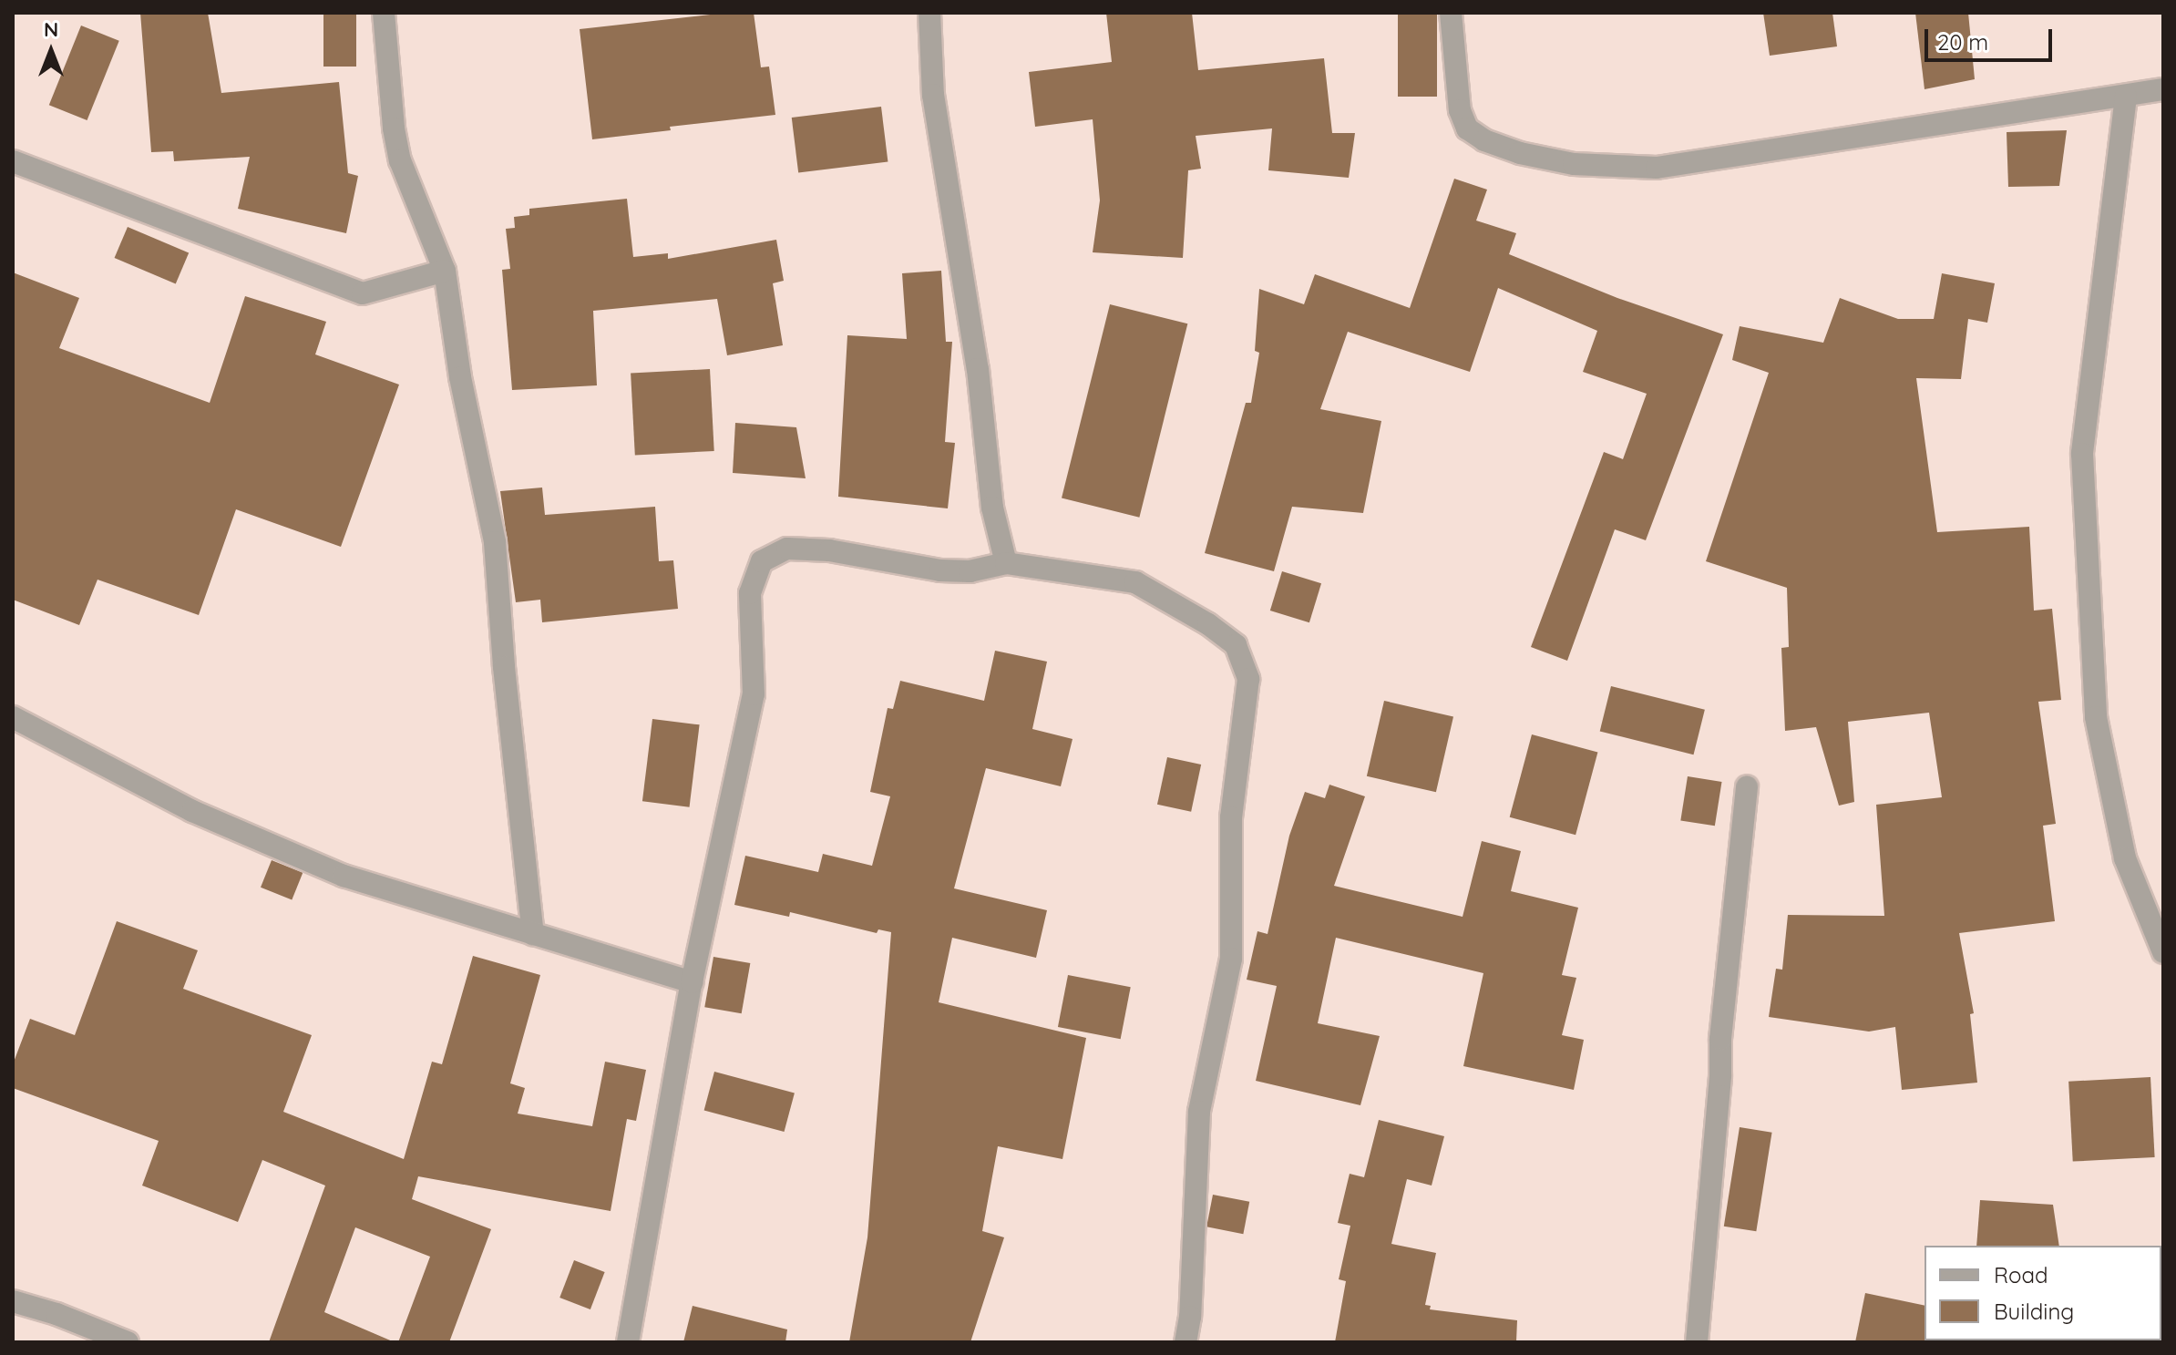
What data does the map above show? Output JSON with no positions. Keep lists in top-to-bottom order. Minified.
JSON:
{"legend":["Road","Building"],"scale_bar":"20 m","north":"top"}
